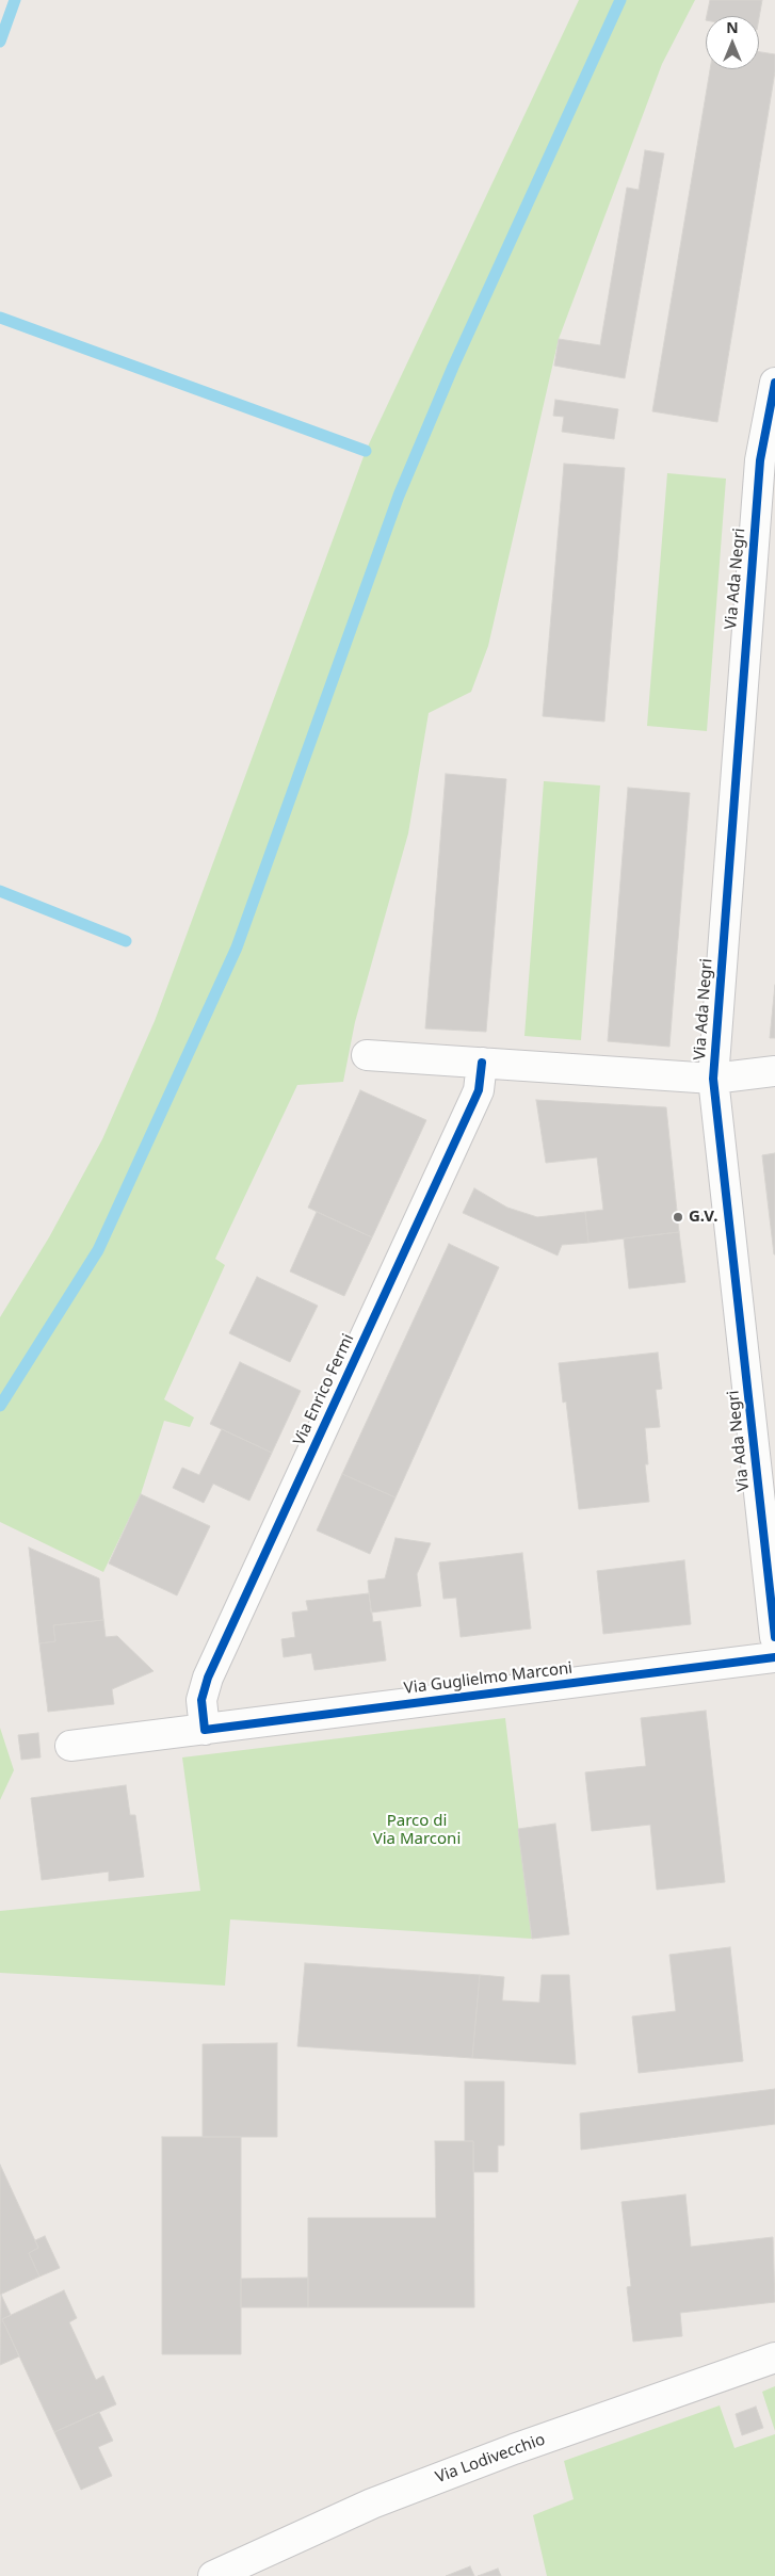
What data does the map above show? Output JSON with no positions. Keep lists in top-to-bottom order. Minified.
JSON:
{"streets":{"street":["Via Ada Negri","Via Enrico Fermi","Via Guglielmo Marconi","Via Lodivecchio"]},"crossings":[["Via Enrico Fermi","Via Guglielmo Marconi"]],"parks":["Parco di Via Marconi"],"places":["G.V."],"north":"top"}
